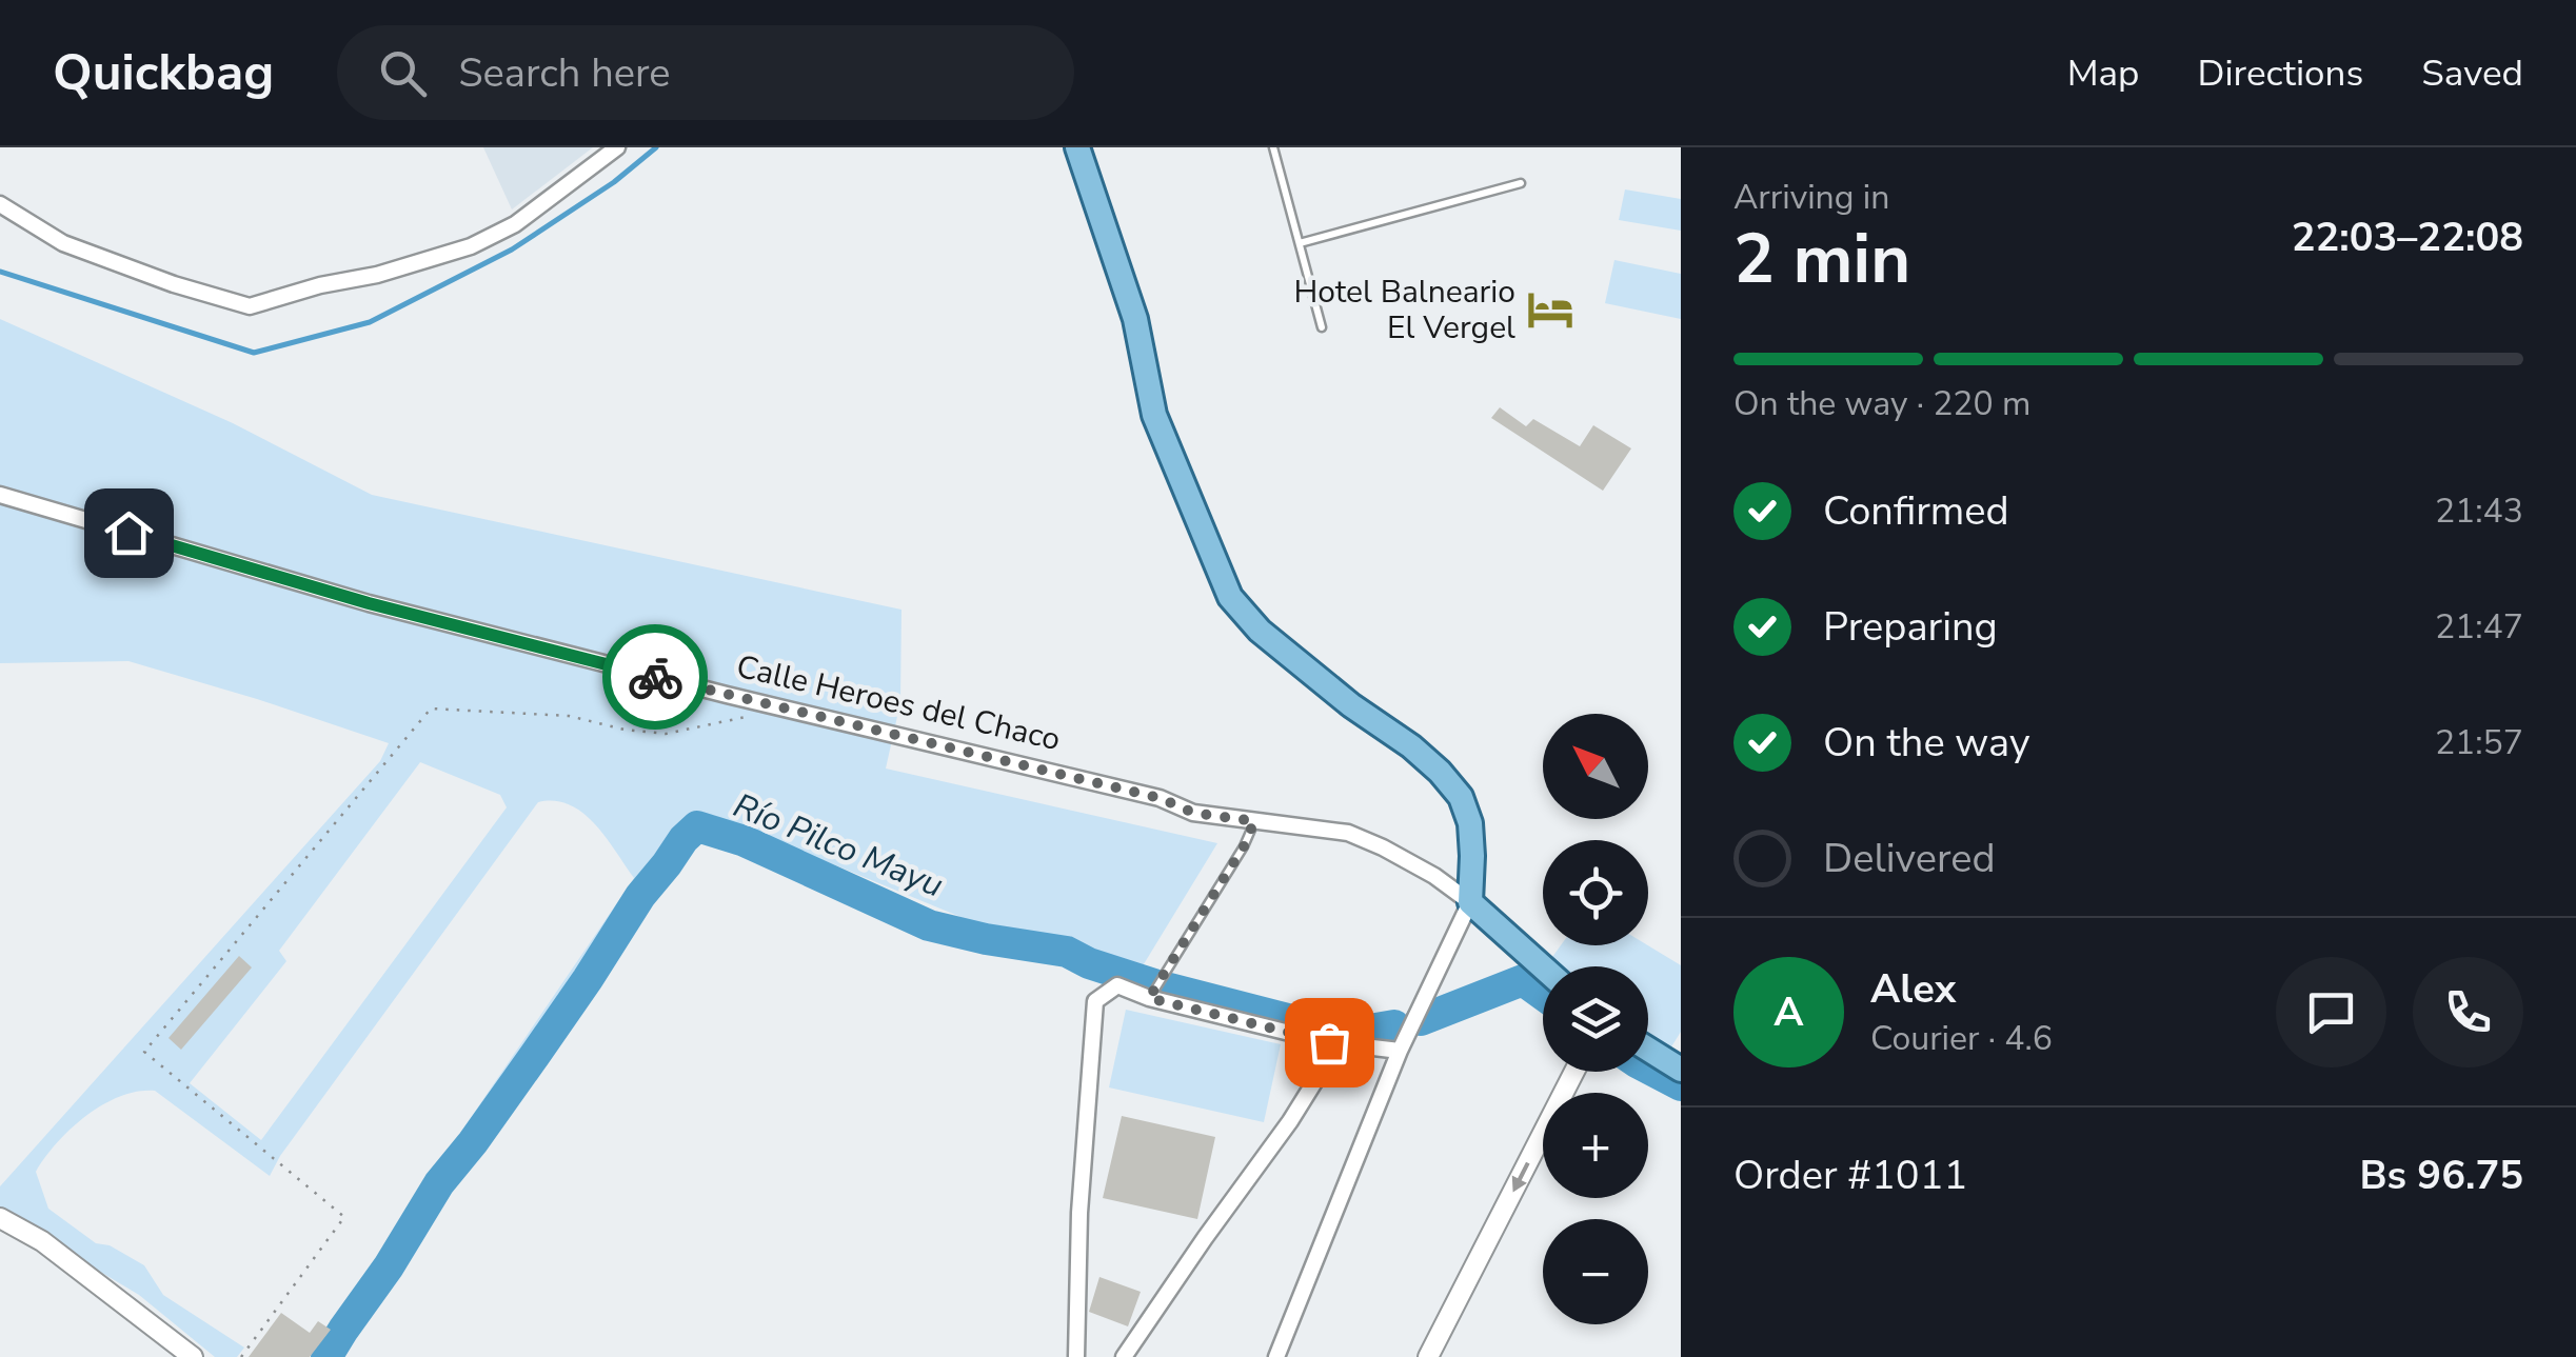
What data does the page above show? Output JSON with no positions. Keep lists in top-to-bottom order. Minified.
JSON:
{"streets":{"main road":["Calle Heroes del Chaco"]},"water":["Río Pilco Mayu"],"places":{"hotel":["Hotel Balneario El Vergel"]},"north":"top left","page":{"header":"Quickbag","search":"Search here","nav":["Map","Directions","Saved"],"heading":["2 min","Arriving in","22:03–22:08"],"panel":["Alex","Courier · 4.6","Order #1011","Bs 96.75"],"bar":"On the way · 220 m","list":[["Confirmed","21:43"],["Preparing","21:47"],["On the way","21:57"],"Delivered"],"map_buttons":["+","−"],"round":"A"}}
